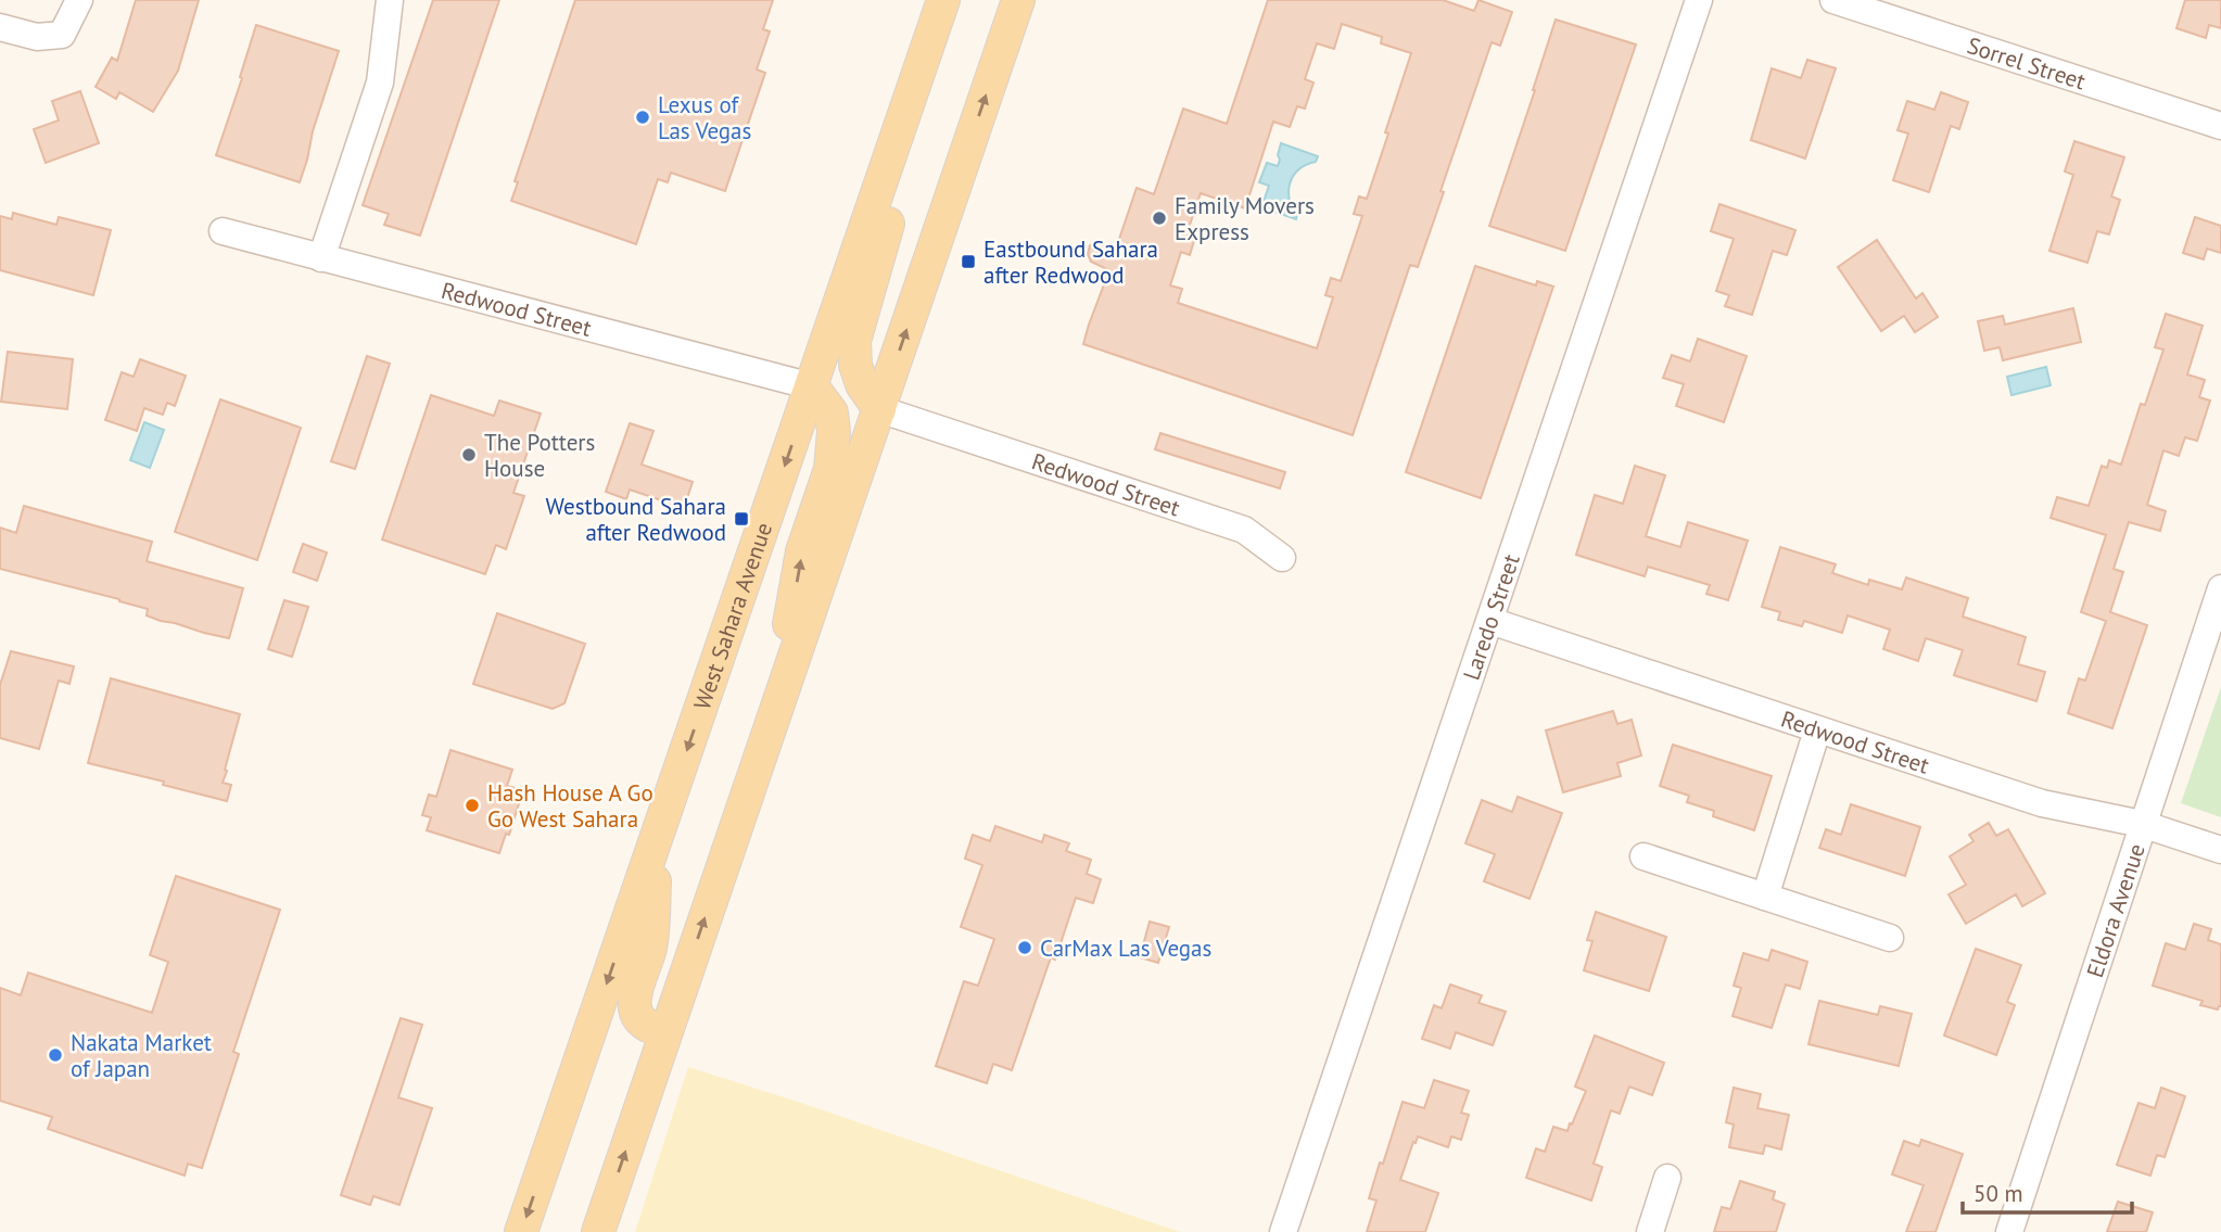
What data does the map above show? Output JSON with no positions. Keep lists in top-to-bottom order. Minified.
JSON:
{"streets":{"main road":["West Sahara Avenue"],"street":["Sorrel Street","Redwood Street","Laredo Street","Eldora Avenue"]},"crossings":[["Redwood Street","West Sahara Avenue"],["Redwood Street","Laredo Street"],["Redwood Street","Eldora Avenue"]],"places":{"other":["Lexus of Las Vegas","Family Movers Express","The Potters House","Hash House A Go Go West Sahara","CarMax Las Vegas","Nakata Market of Japan"],"transit":["Eastbound Sahara after Redwood","Westbound Sahara after Redwood"]},"scale_bar":"50 m"}
